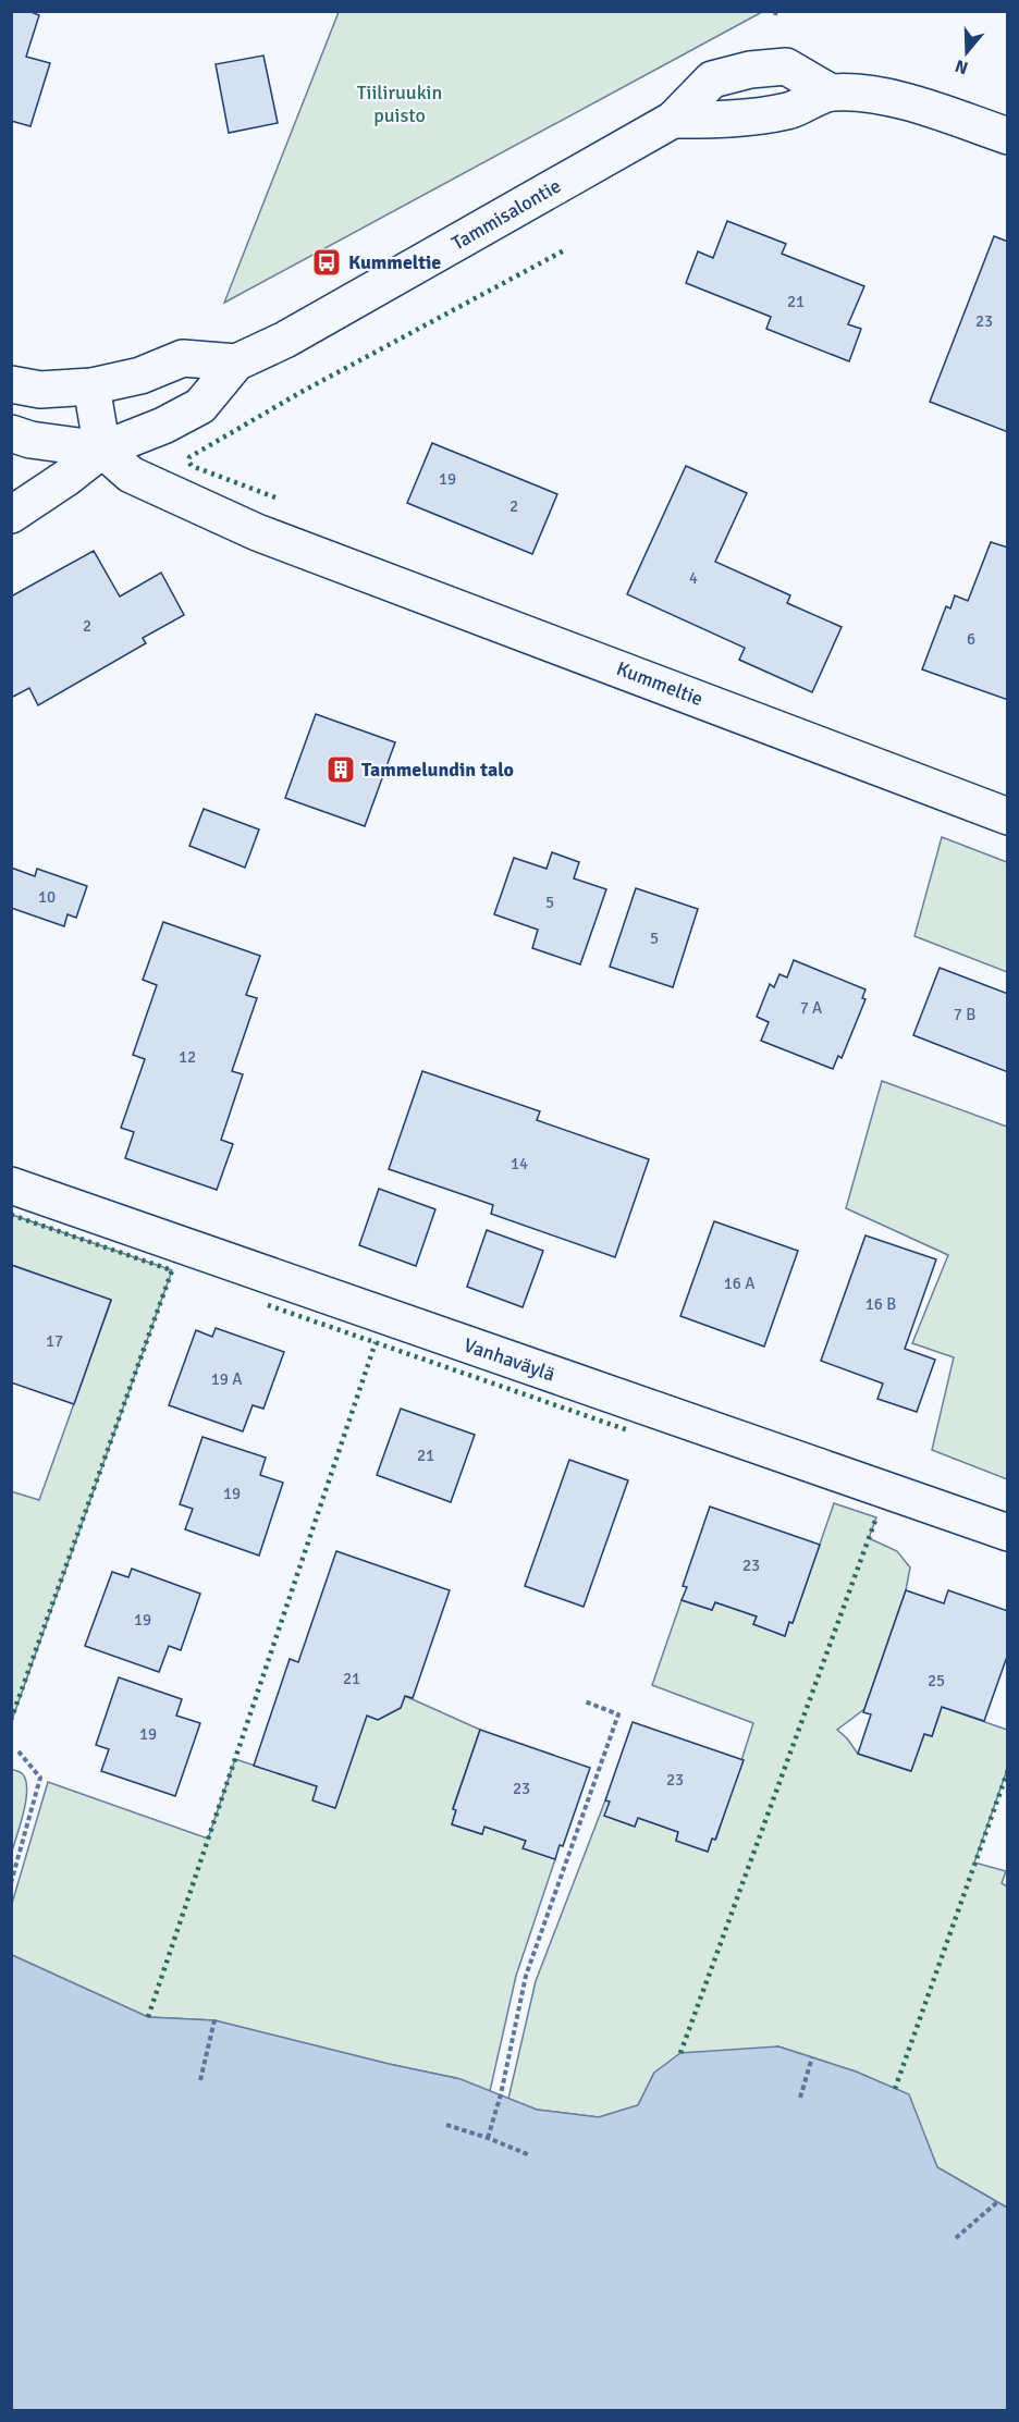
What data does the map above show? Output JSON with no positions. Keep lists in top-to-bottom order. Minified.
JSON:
{"streets":{"street":["Tammisalontie","Kummeltie","Vanhaväylä"]},"crossings":[["Tammisalontie","Kummeltie"]],"parks":["Tiiliruukin puisto"],"places":{"bus stop":["Kummeltie"],"building":["Tammelundin talo"]},"house_numbers":["21","23","19","2","4","2","6","10","5","5","7 A","7 B","12","14","16 A","16 B","17","19 A","21","19","23","19","21","25","19","23","23"],"north":"bottom"}
